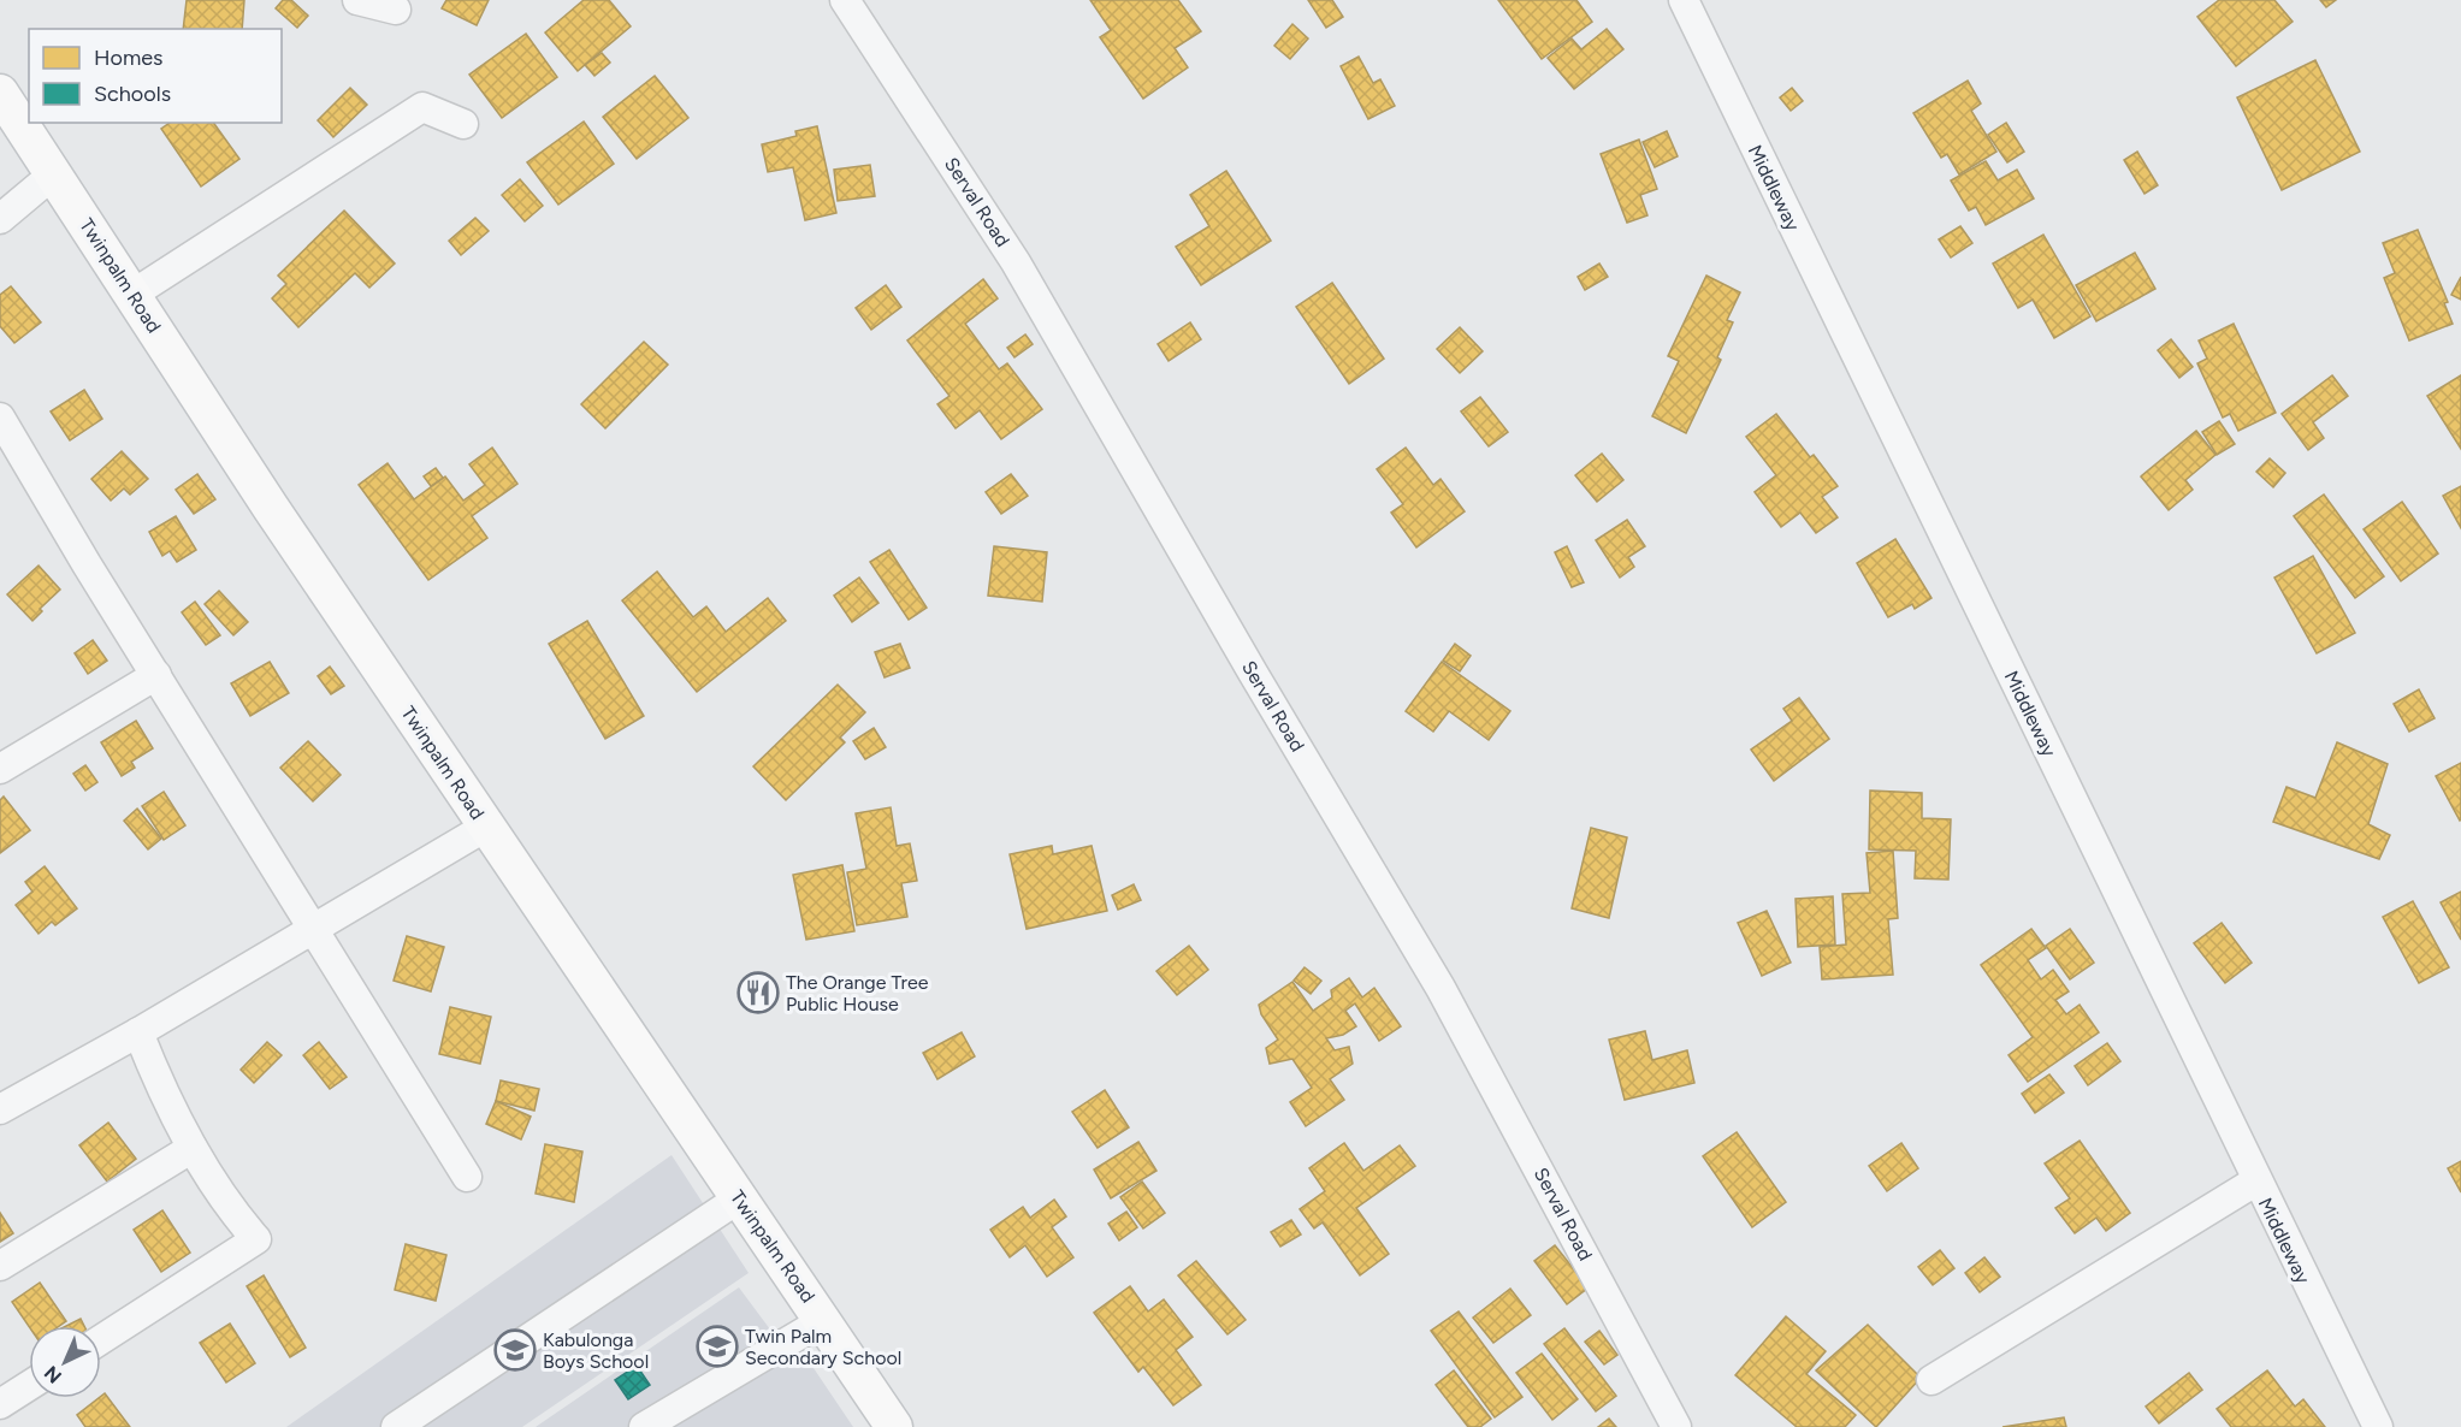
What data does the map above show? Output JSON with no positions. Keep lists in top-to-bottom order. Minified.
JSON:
{"streets":{"main road":["Twinpalm Road"],"street":["Middleway","Serval Road"]},"places":{"restaurant":["The Orange Tree Public House"],"school or university":["Twin Palm Secondary School","Kabulonga Boys School"]},"legend":["Homes","Schools"],"north":"bottom left"}
